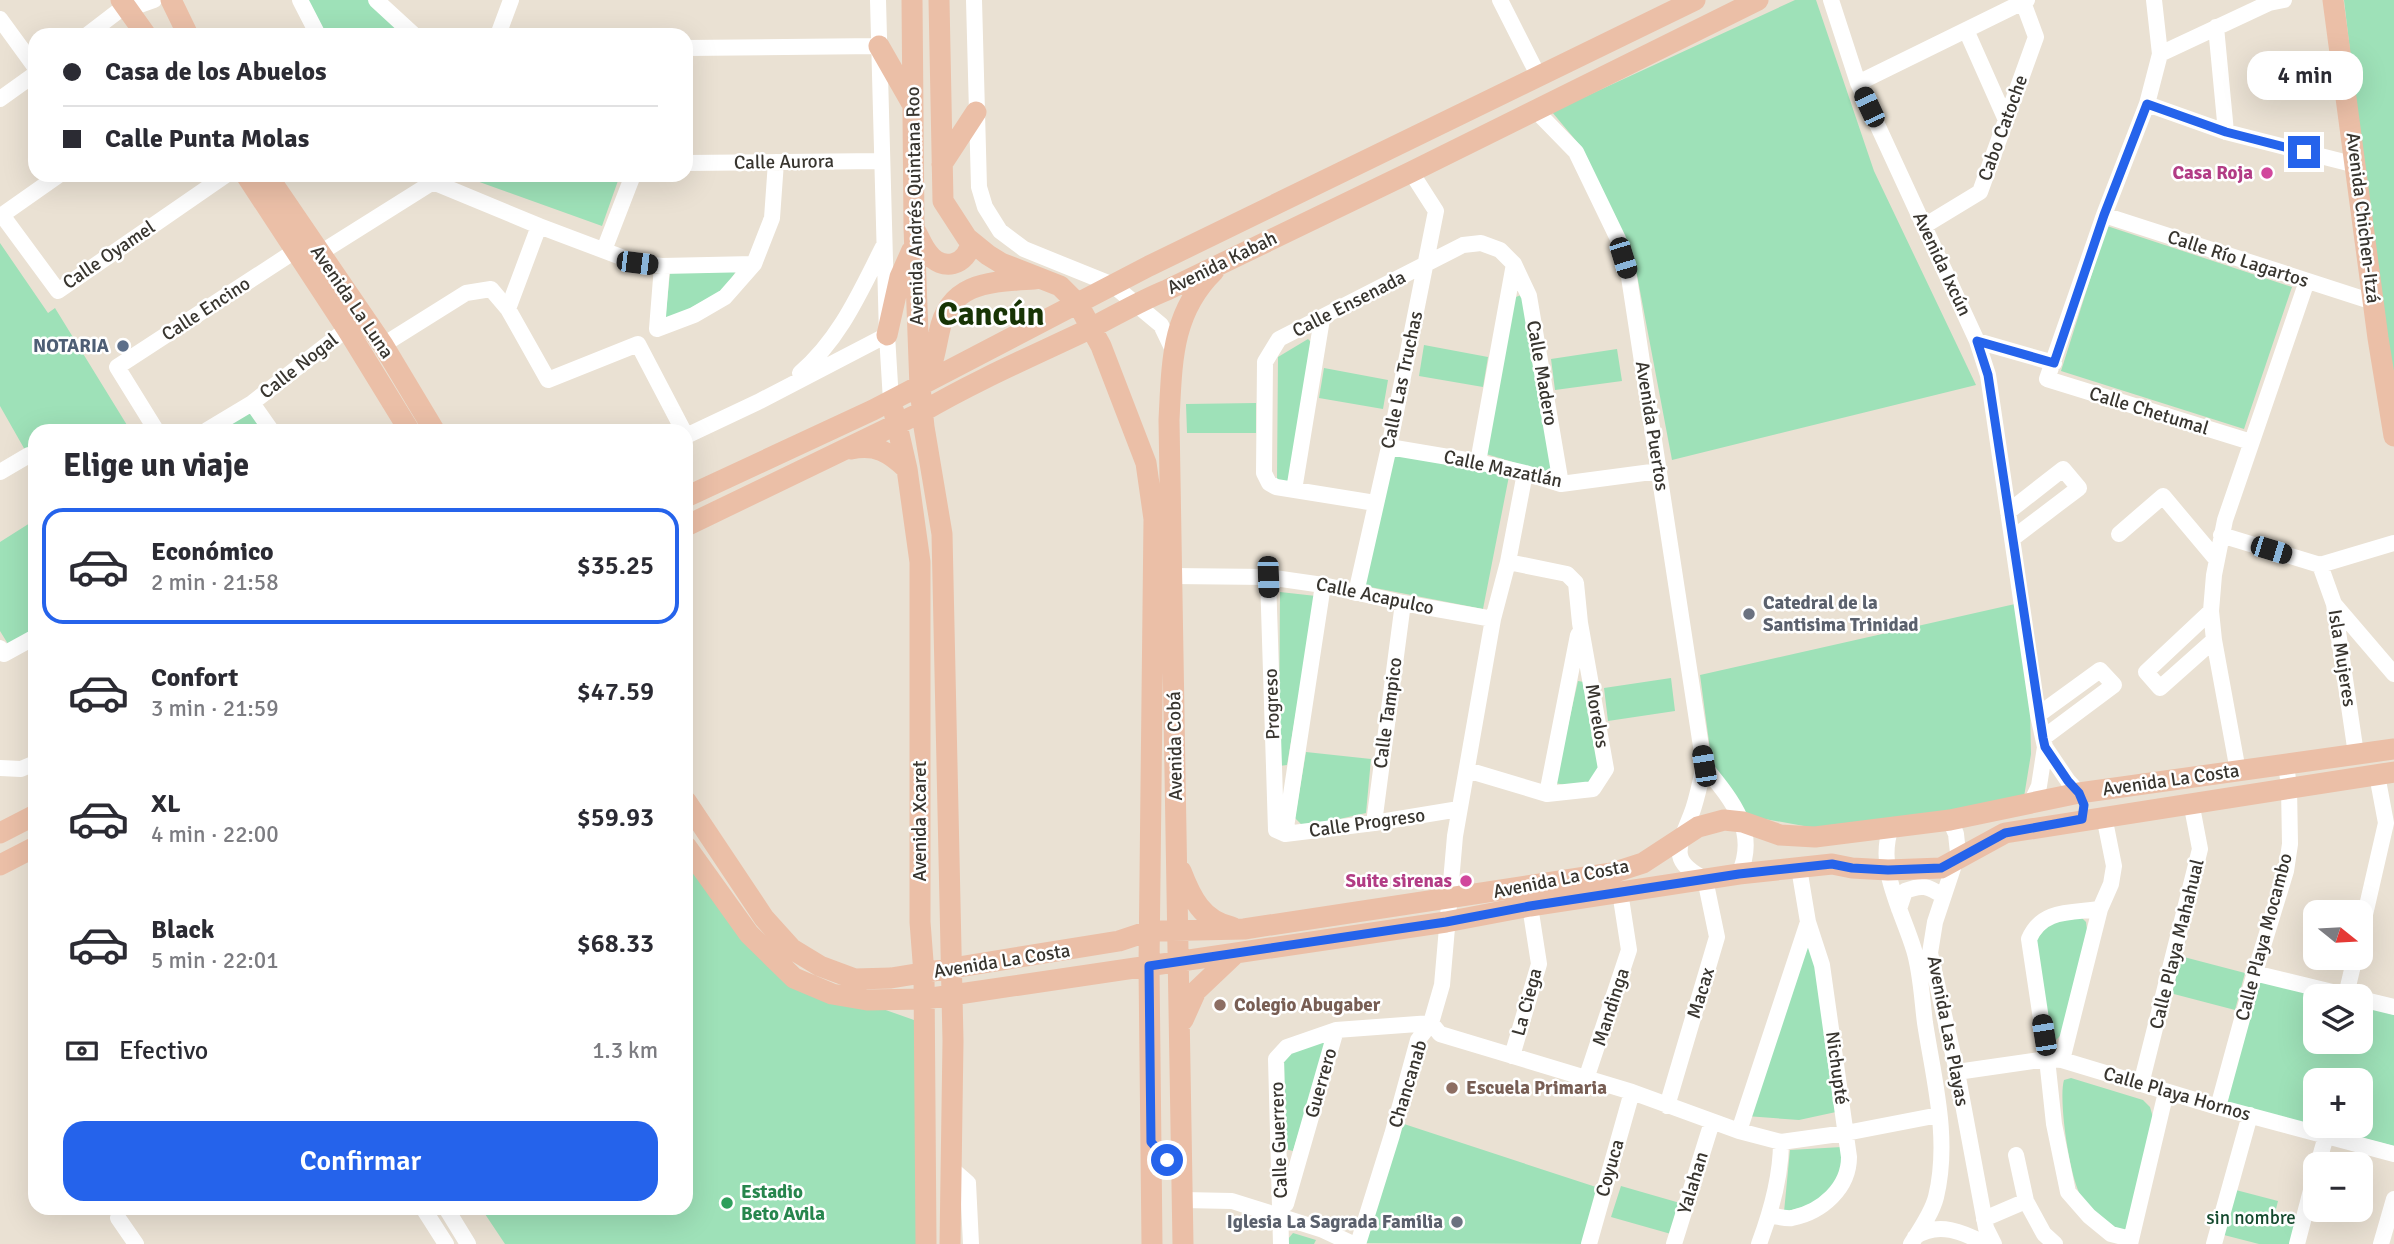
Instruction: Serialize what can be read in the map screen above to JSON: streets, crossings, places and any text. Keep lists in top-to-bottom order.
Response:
{
  "streets": {
    "main road": [
      "Avenida Andrés Quintana Roo",
      "Avenida Chichen-Itzá",
      "Avenida Kabah",
      "Avenida La Luna",
      "Avenida Cobá",
      "Avenida La Costa",
      "Avenida Xcaret"
    ],
    "street": [
      "Cabo Catoche",
      "Calle Aurora",
      "Calle Oyamel",
      "Calle Río Lagartos",
      "Avenida Ixcún",
      "Calle Ensenada",
      "Calle Encino",
      "Calle Nogal",
      "Calle Madero",
      "Calle Las Truchas",
      "Calle Chetumal",
      "Avenida Puertos",
      "Calle Mazatlán",
      "Calle Acapulco",
      "Isla Mujeres",
      "Progreso",
      "Calle Tampico",
      "Morelos",
      "Calle Progreso",
      "Calle Playa Mocambo",
      "Calle Playa Mahahual",
      "Macax",
      "La Ciega",
      "Mandinga",
      "Avenida Las Playas",
      "Nichupté",
      "Guerrero",
      "Chancanab",
      "Calle Playa Hornos",
      "Calle Guerrero",
      "Coyuca",
      "Yalahan"
    ]
  },
  "crossings": [
    ["Cabo Catoche", "Avenida Ixcún"],
    ["Calle Aurora", "Avenida Andrés Quintana Roo"],
    ["Avenida Andrés Quintana Roo", "Avenida Kabah"],
    ["Avenida Andrés Quintana Roo", "Avenida Cobá"],
    ["Avenida Andrés Quintana Roo", "Avenida Xcaret"],
    ["Avenida Chichen-Itzá", "Calle Río Lagartos"],
    ["Avenida Kabah", "Calle Las Truchas"],
    ["Avenida Kabah", "Avenida Puertos"],
    ["Avenida Kabah", "Avenida Cobá"],
    ["Avenida Kabah", "Avenida Xcaret"],
    ["Avenida Ixcún", "Avenida La Costa"],
    ["Avenida La Luna", "Calle Encino"],
    ["Avenida La Luna", "Calle Nogal"],
    ["Calle Ensenada", "Calle Madero"],
    ["Calle Ensenada", "Calle Las Truchas"],
    ["Calle Madero", "Calle Mazatlán"],
    ["Calle Las Truchas", "Calle Mazatlán"],
    ["Calle Las Truchas", "Calle Acapulco"],
    ["Avenida Puertos", "Calle Mazatlán"],
    ["Avenida Puertos", "Avenida La Costa"],
    ["Avenida Puertos", "Macax"],
    ["Calle Acapulco", "Progreso"],
    ["Calle Acapulco", "Calle Tampico"],
    ["Calle Acapulco", "Avenida Cobá"],
    ["Isla Mujeres", "Avenida La Costa"],
    ["Progreso", "Calle Progreso"],
    ["Calle Tampico", "Calle Progreso"],
    ["Avenida Cobá", "Avenida La Costa"],
    ["Avenida La Costa", "Avenida Xcaret"],
    ["Avenida La Costa", "Calle Playa Mocambo"],
    ["Avenida La Costa", "Calle Playa Mahahual"],
    ["Avenida La Costa", "Macax"],
    ["Avenida La Costa", "La Ciega"],
    ["Avenida La Costa", "Mandinga"],
    ["Avenida La Costa", "Avenida Las Playas"],
    ["Avenida La Costa", "Nichupté"],
    ["Avenida La Costa", "Chancanab"],
    ["Calle Playa Mocambo", "Calle Playa Hornos"],
    ["Calle Playa Mahahual", "Calle Playa Hornos"],
    ["Avenida Las Playas", "Calle Playa Hornos"],
    ["Guerrero", "Calle Guerrero"],
    ["Chancanab", "Calle Guerrero"]
  ],
  "districts": ["Cancún"],
  "parks": ["sin nombre"],
  "places": [
    "Casa Roja",
    "NOTARIA",
    "Catedral de la Santisima Trinidad",
    "Suite sirenas",
    "Colegio Abugaber",
    "Escuela Primaria",
    "Estadio Beto Avila",
    "Iglesia La Sagrada Familia"
  ],
  "north": "right",
  "page": {
    "banner": ["Casa de los Abuelos", "Calle Punta Molas"],
    "bubble": "4 min",
    "heading": "Elige un viaje",
    "list": [
      {
        "name": "Económico",
        "note": "2 min · 21:58",
        "value": "$35.25"
      },
      {
        "name": "Confort",
        "note": "3 min · 21:59",
        "value": "$47.59"
      },
      {
        "name": "XL",
        "note": "4 min · 22:00",
        "value": "$59.93"
      },
      {
        "name": "Black",
        "note": "5 min · 22:01",
        "value": "$68.33"
      }
    ],
    "map_buttons": ["+", "−"],
    "pay": ["Efectivo", "1.3 km"],
    "buttons": "Confirmar"
  }
}
